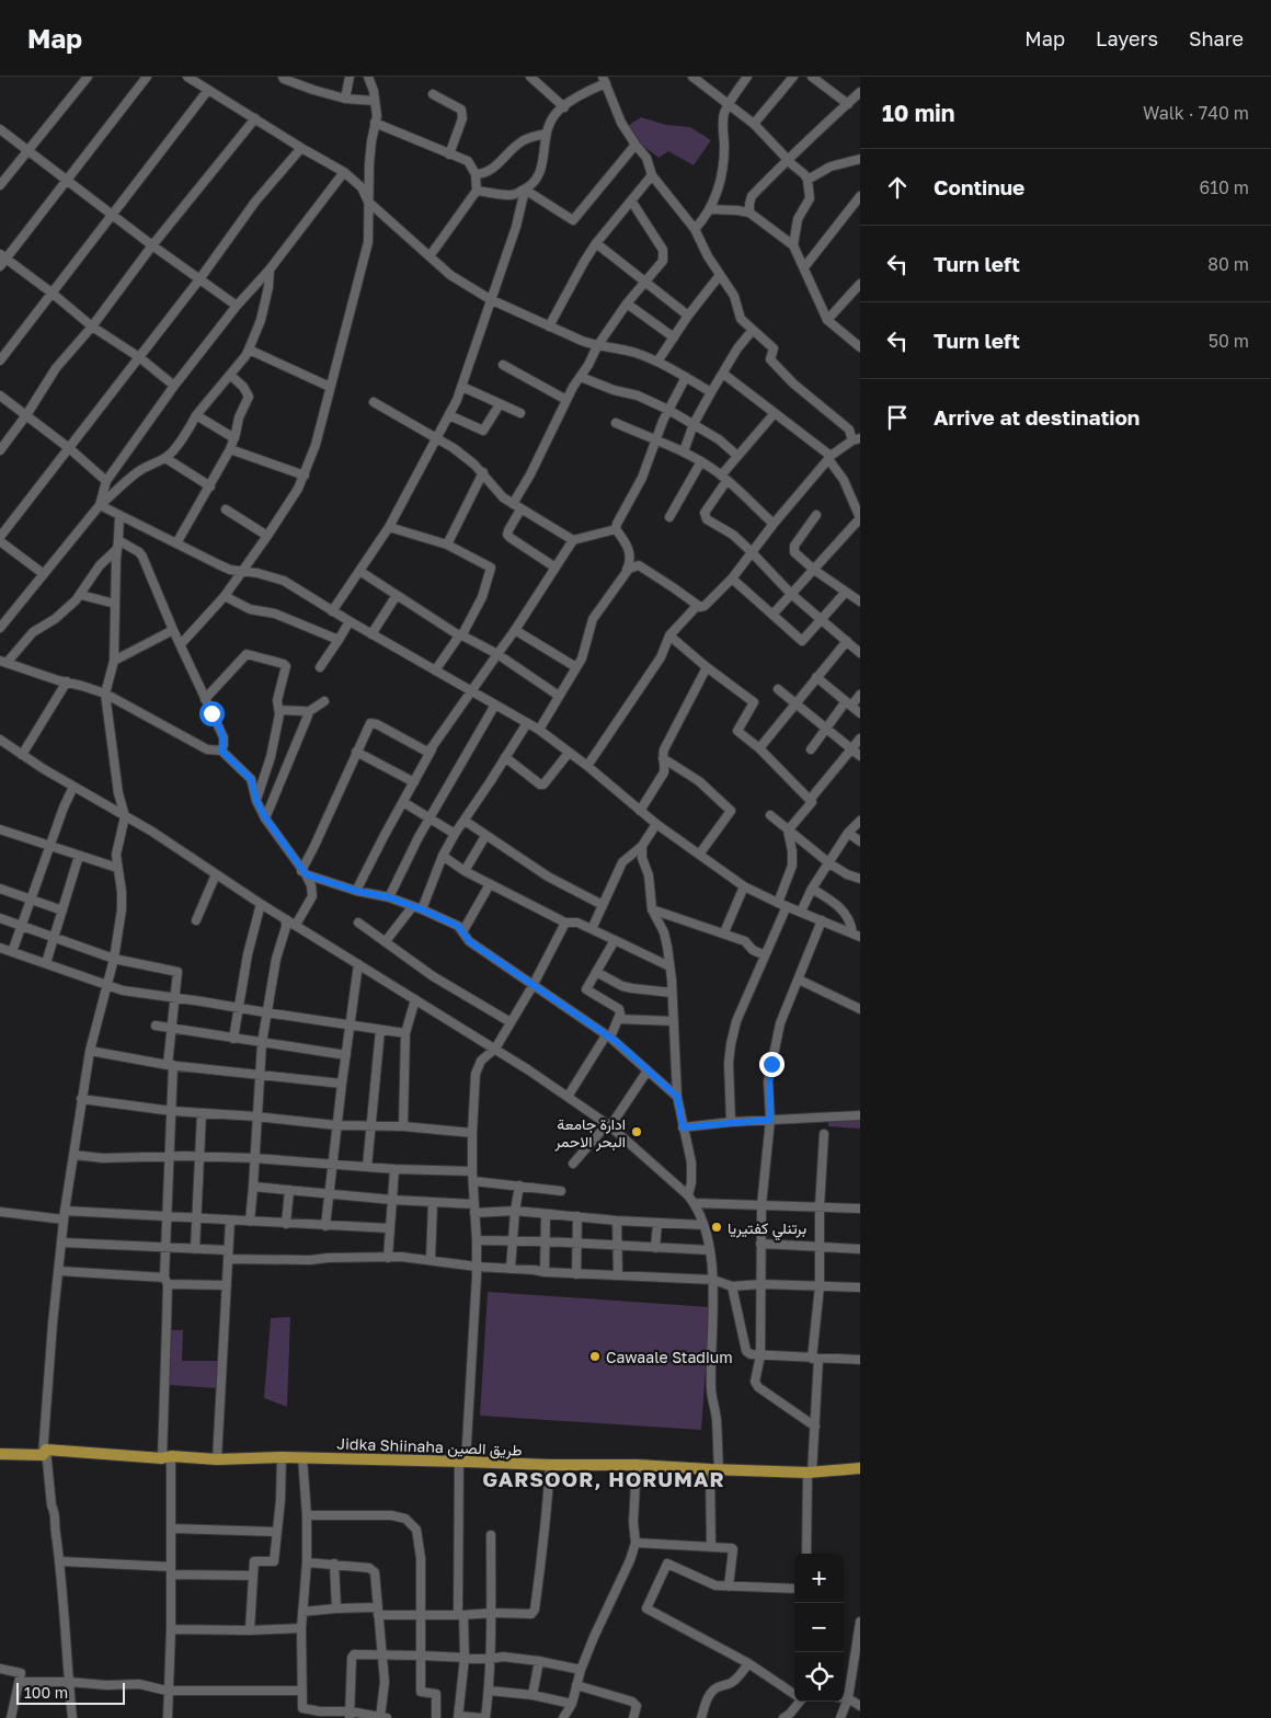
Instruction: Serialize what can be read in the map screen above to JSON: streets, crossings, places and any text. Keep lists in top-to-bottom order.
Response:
{
  "streets": {
    "main road": ["Jidka Shiinaha طريق الصين"]
  },
  "districts": ["GARSOOR, HORUMAR"],
  "places": ["ادارة جامعة البحر الاحمر", "برتنلي كفتيريا", "Cawaale Stadium"],
  "scale_bar": "100 m",
  "page": {
    "header": "Map",
    "nav": ["Map", "Layers", "Share"],
    "heading": ["10 min", "Walk · 740 m"],
    "list": [
      ["Continue", "610 m"],
      ["Turn left", "80 m"],
      ["Turn left", "50 m"],
      "Arrive at destination"
    ],
    "map_buttons": ["+", "−"],
    "scale": "100 m"
  }
}
